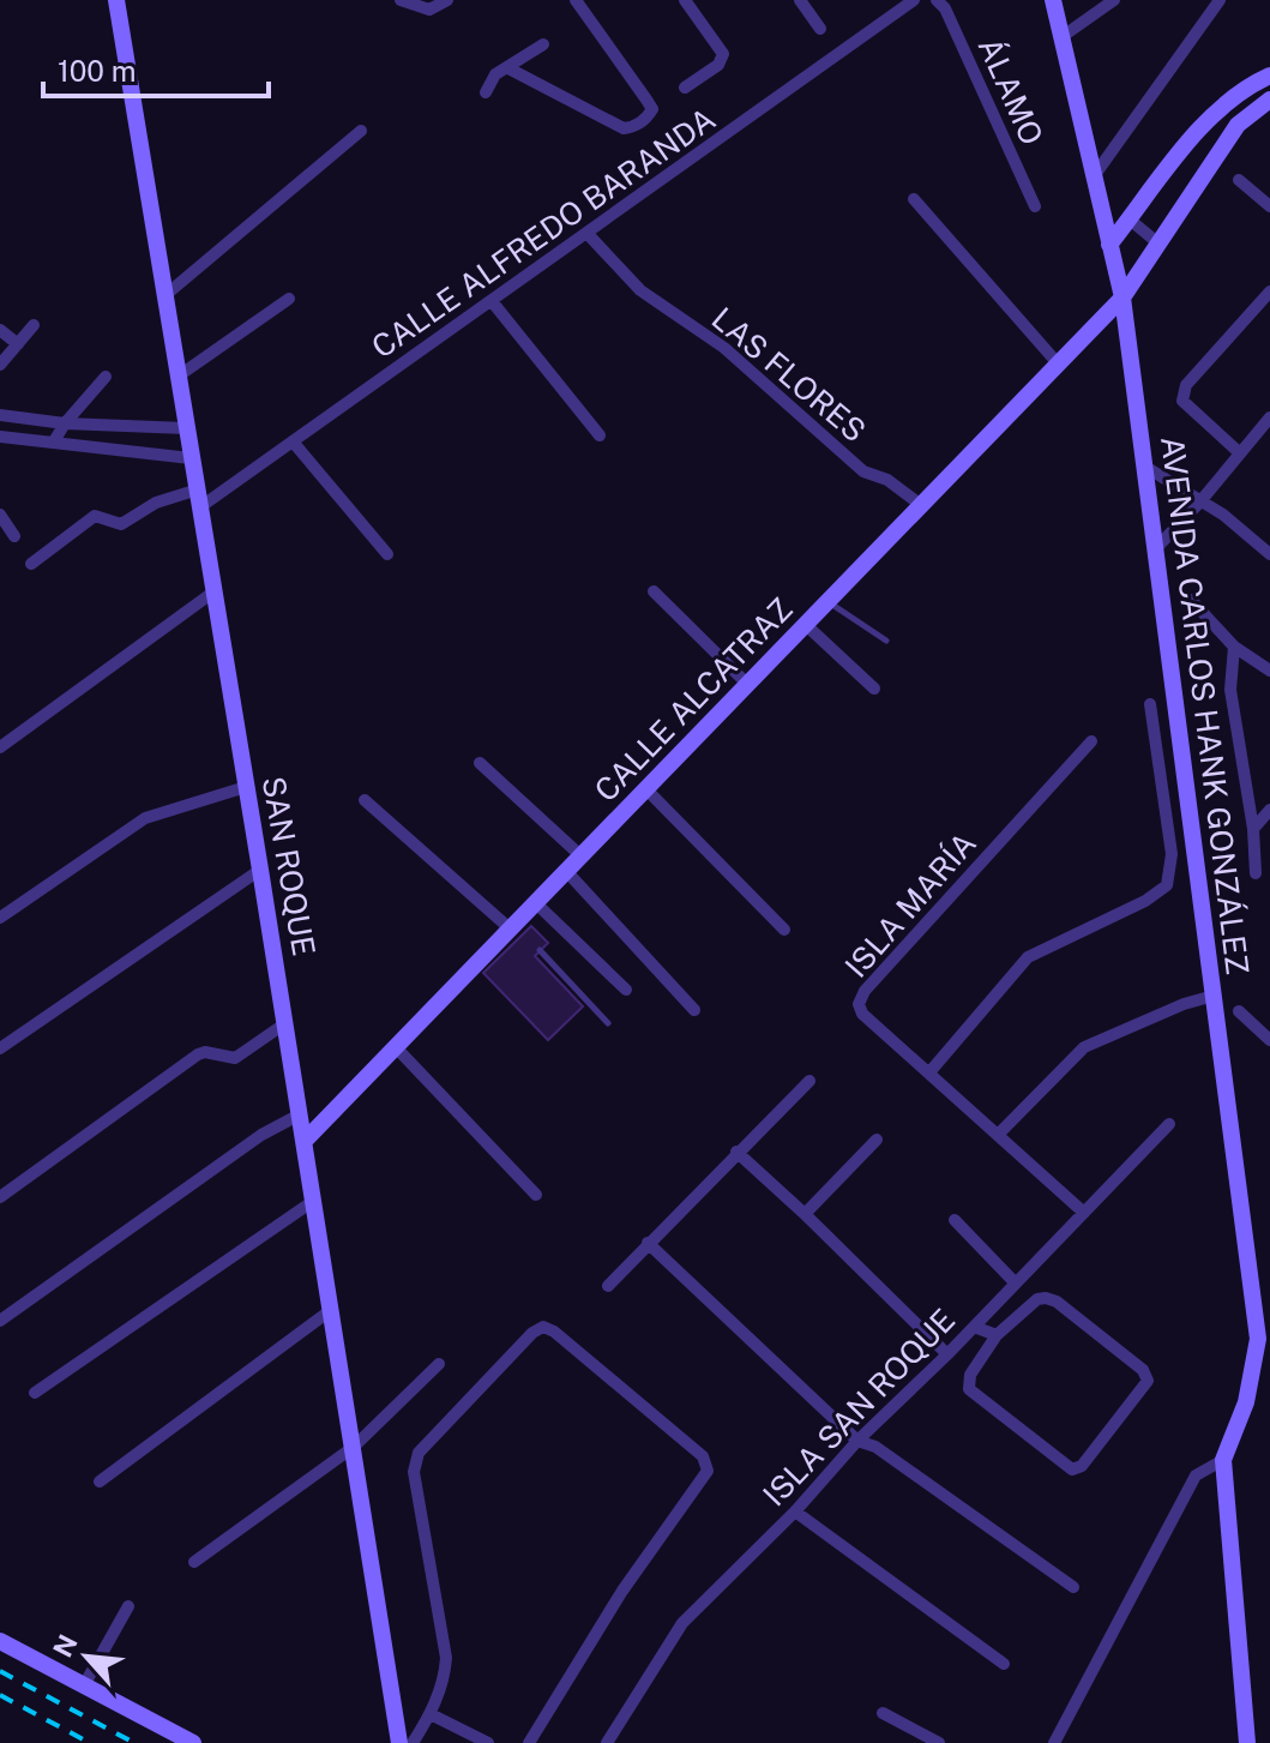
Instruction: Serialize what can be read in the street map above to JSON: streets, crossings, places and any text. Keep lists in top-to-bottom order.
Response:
{
  "streets": {
    "main road": ["CALLE ALCATRAZ", "AVENIDA CARLOS HANK GONZÁLEZ", "SAN ROQUE"],
    "street": [
      "ÁLAMO",
      "CALLE ALFREDO BARANDA",
      "LAS FLORES",
      "ISLA MARÍA",
      "ISLA SAN ROQUE"
    ]
  },
  "crossings": [
    ["CALLE ALFREDO BARANDA", "LAS FLORES"],
    ["CALLE ALFREDO BARANDA", "SAN ROQUE"],
    ["LAS FLORES", "CALLE ALCATRAZ"],
    ["CALLE ALCATRAZ", "AVENIDA CARLOS HANK GONZÁLEZ"],
    ["CALLE ALCATRAZ", "SAN ROQUE"],
    ["ISLA MARÍA", "ISLA SAN ROQUE"]
  ],
  "scale_bar": "100 m",
  "north": "top left"
}
